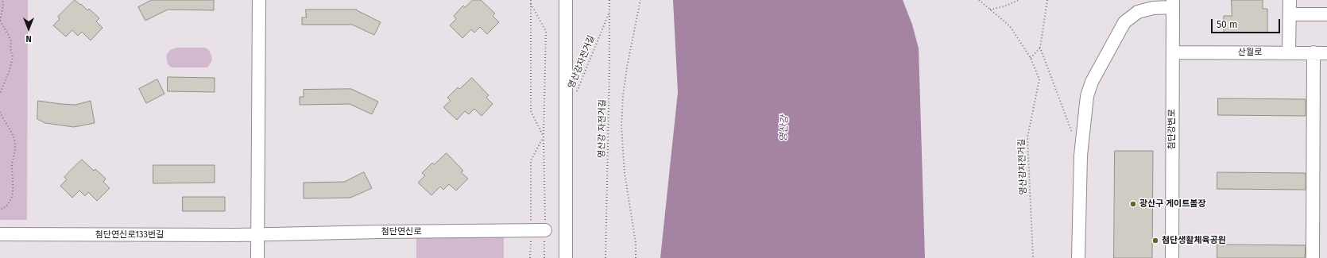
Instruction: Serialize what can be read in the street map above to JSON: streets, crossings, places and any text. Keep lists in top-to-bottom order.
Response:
{
  "streets": {
    "street": [
      "산월로",
      "첨단강변로",
      "첨단연신로",
      "첨단연신로133번길"
    ],
    "path": ["영산강자전거길", "영산강 자전거길"]
  },
  "crossings": [
    ["산월로", "첨단강변로"],
    ["영산강자전거길", "영산강 자전거길"],
    ["첨단연신로", "첨단연신로133번길"]
  ],
  "water": ["영산강"],
  "places": ["광산구 게이트볼장", "첨단생활체육공원"],
  "scale_bar": "50 m",
  "north": "bottom"
}
